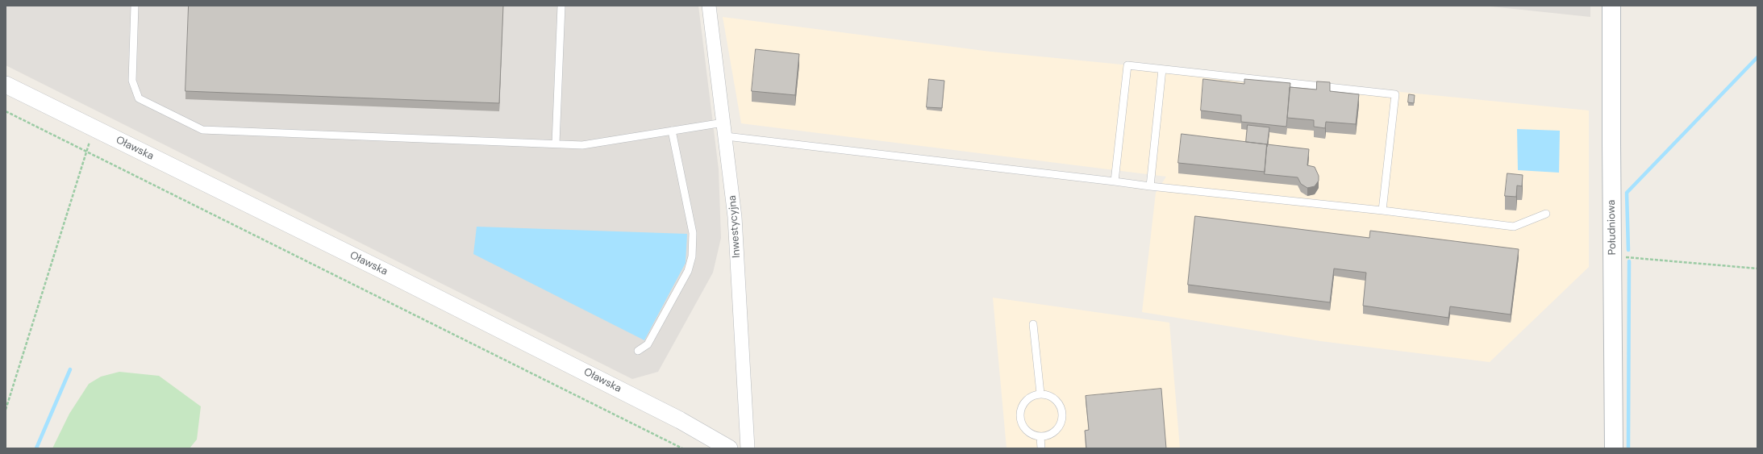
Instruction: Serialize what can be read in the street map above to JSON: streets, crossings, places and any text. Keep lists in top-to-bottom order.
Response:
{
  "streets": {
    "main road": ["Południowa"],
    "street": ["Oławska", "Inwestycyjna"]
  }
}
